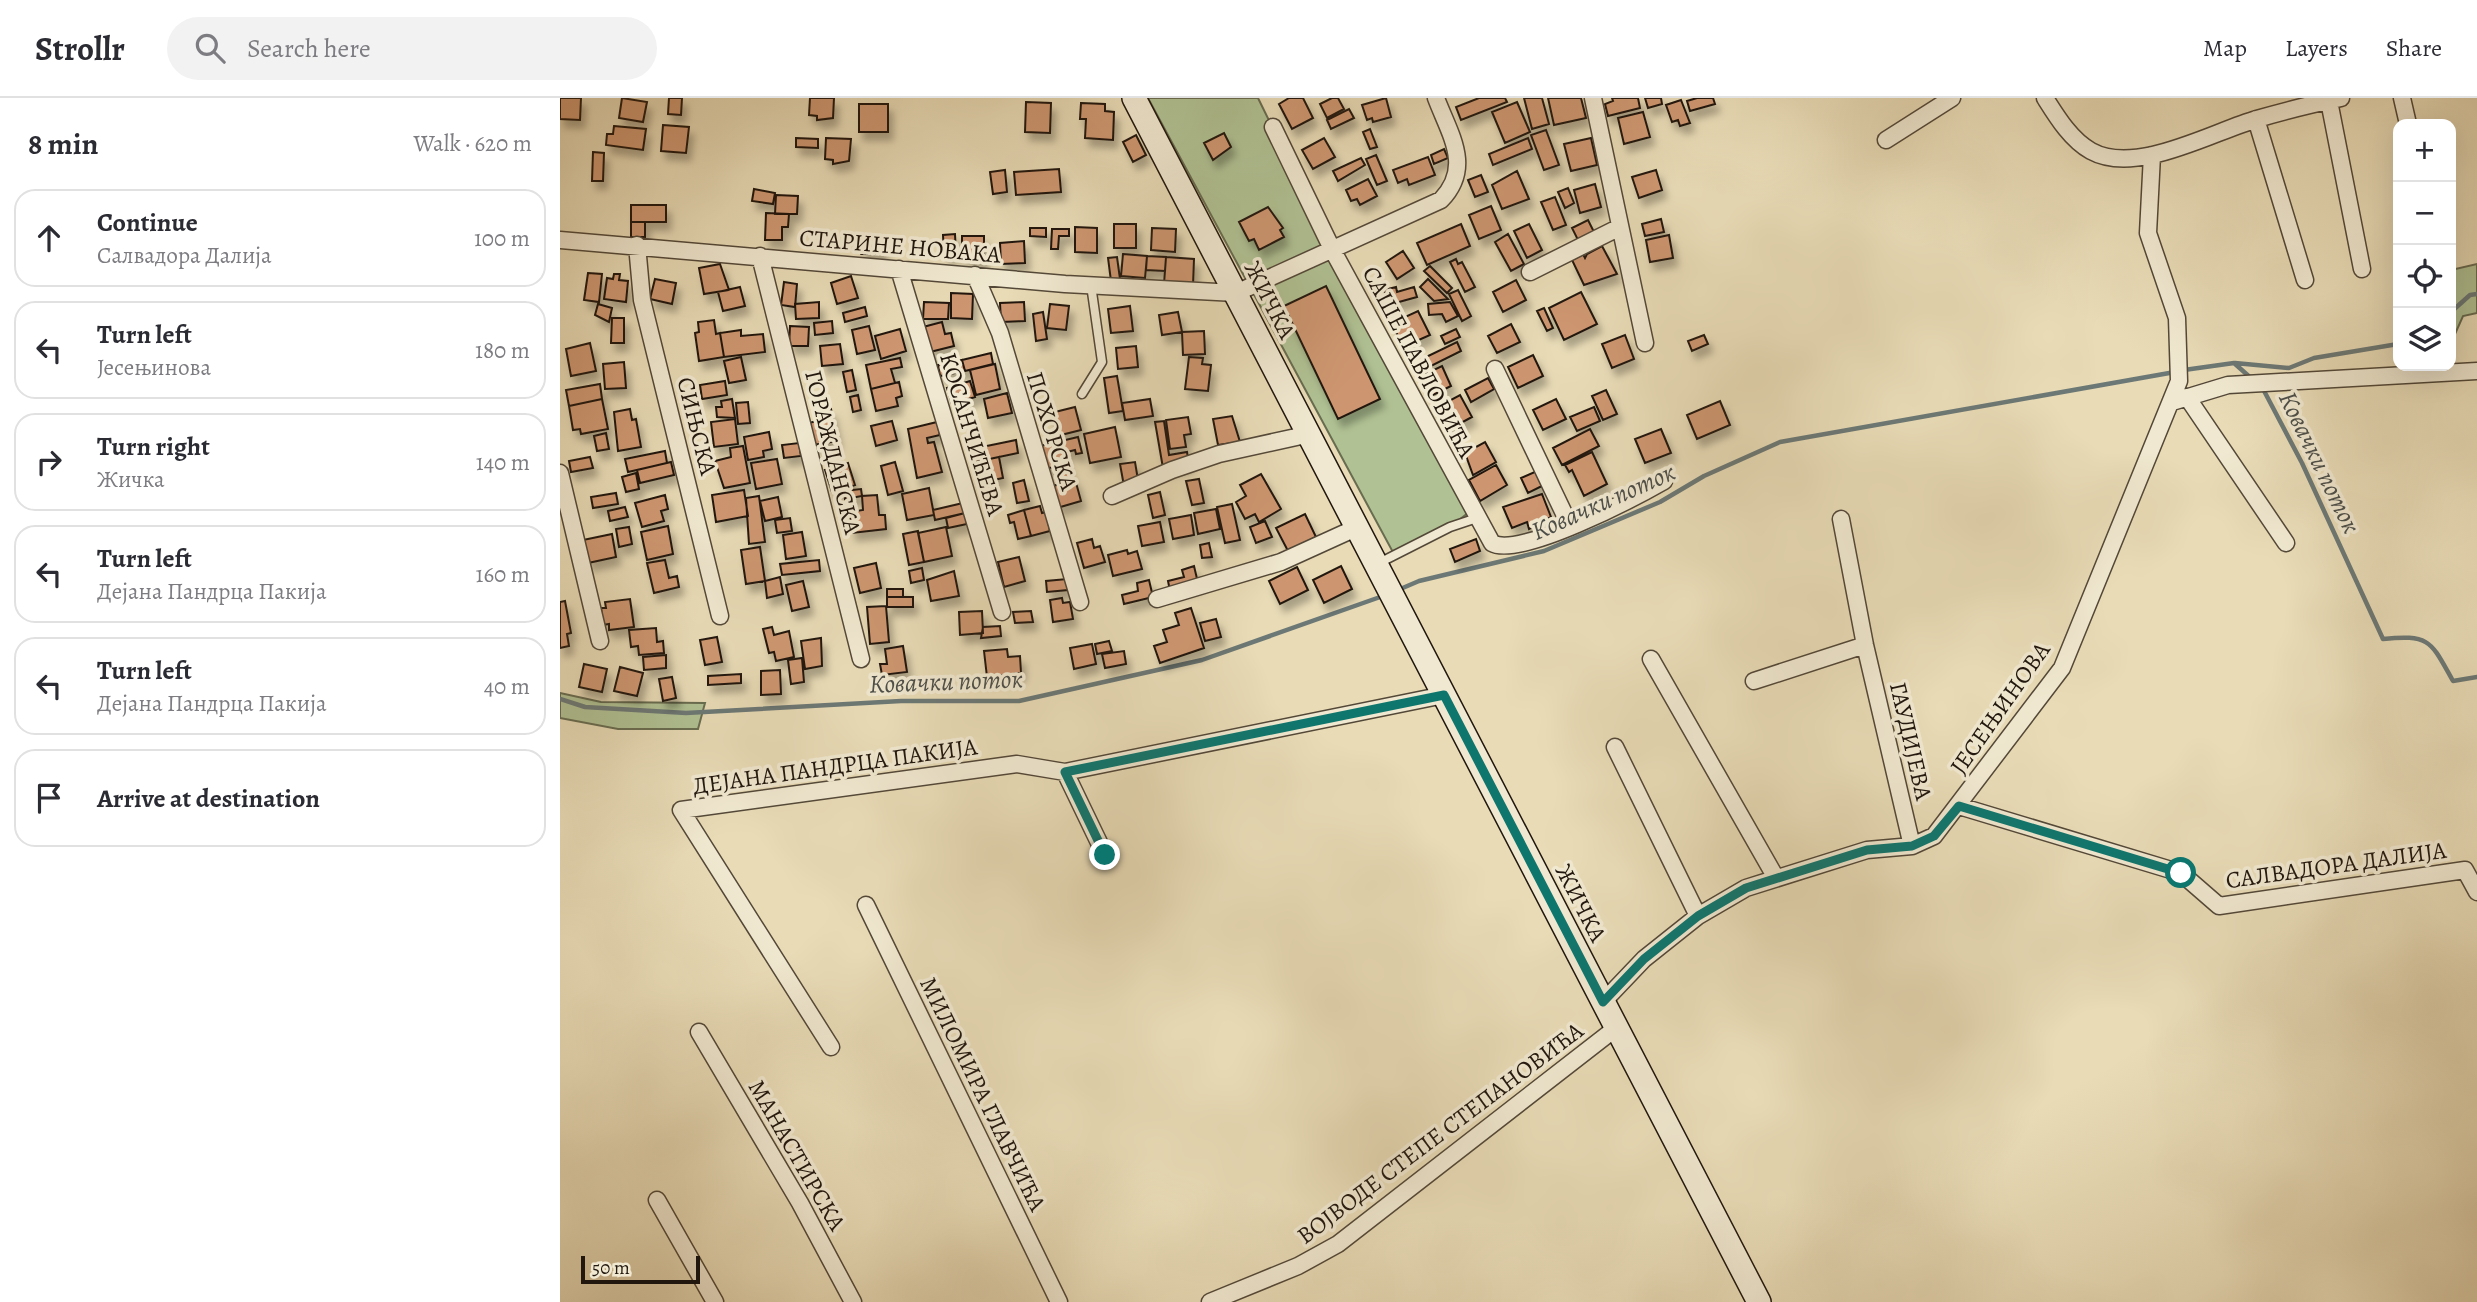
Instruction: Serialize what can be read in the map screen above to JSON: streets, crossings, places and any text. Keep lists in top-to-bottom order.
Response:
{
  "streets": {
    "main road": ["ЖИЧКА"],
    "street": [
      "СТАРИНЕ НОВАКА",
      "САШЕ ПАВЛОВИЋА",
      "СИЊСКА",
      "ПОХОРСКА",
      "КОСАНЧИЋЕВА",
      "ГОРАЖДАНСКА",
      "ЈЕСЕЊИНОВА",
      "ГАУДИЈЕВА",
      "ДЕЈАНА ПАНДРЦА ПАКИЈА",
      "САЛВАДОРА ДАЛИЈА",
      "МИЛОМИРА ГЛАВЧИЋА",
      "ВОЈВОДЕ СТЕПЕ СТЕПАНОВИЋА",
      "МАНАСТИРСКА"
    ]
  },
  "crossings": [
    ["СТАРИНЕ НОВАКА", "ЖИЧКА"],
    ["СТАРИНЕ НОВАКА", "СИЊСКА"],
    ["СТАРИНЕ НОВАКА", "ПОХОРСКА"],
    ["СТАРИНЕ НОВАКА", "КОСАНЧИЋЕВА"],
    ["СТАРИНЕ НОВАКА", "ГОРАЖДАНСКА"],
    ["ЖИЧКА", "ЈЕСЕЊИНОВА"],
    ["ЖИЧКА", "ДЕЈАНА ПАНДРЦА ПАКИЈА"],
    ["ЖИЧКА", "ВОЈВОДЕ СТЕПЕ СТЕПАНОВИЋА"],
    ["ЈЕСЕЊИНОВА", "ГАУДИЈЕВА"],
    ["ЈЕСЕЊИНОВА", "САЛВАДОРА ДАЛИЈА"]
  ],
  "water": ["Ковачки поток"],
  "scale_bar": "50 m",
  "page": {
    "header": "Strollr",
    "search": "Search here",
    "nav": ["Map", "Layers", "Share"],
    "heading": ["8 min", "Walk · 620 m"],
    "map_buttons": ["+", "−"],
    "list": [
      ["Continue", "Салвадора Далија", "100 m"],
      ["Turn left", "Јесењинова", "180 m"],
      ["Turn right", "Жичка", "140 m"],
      ["Turn left", "Дејана Пандрца Пакија", "160 m"],
      ["Turn left", "Дејана Пандрца Пакија", "40 m"],
      "Arrive at destination"
    ],
    "scale": "50 m"
  }
}
